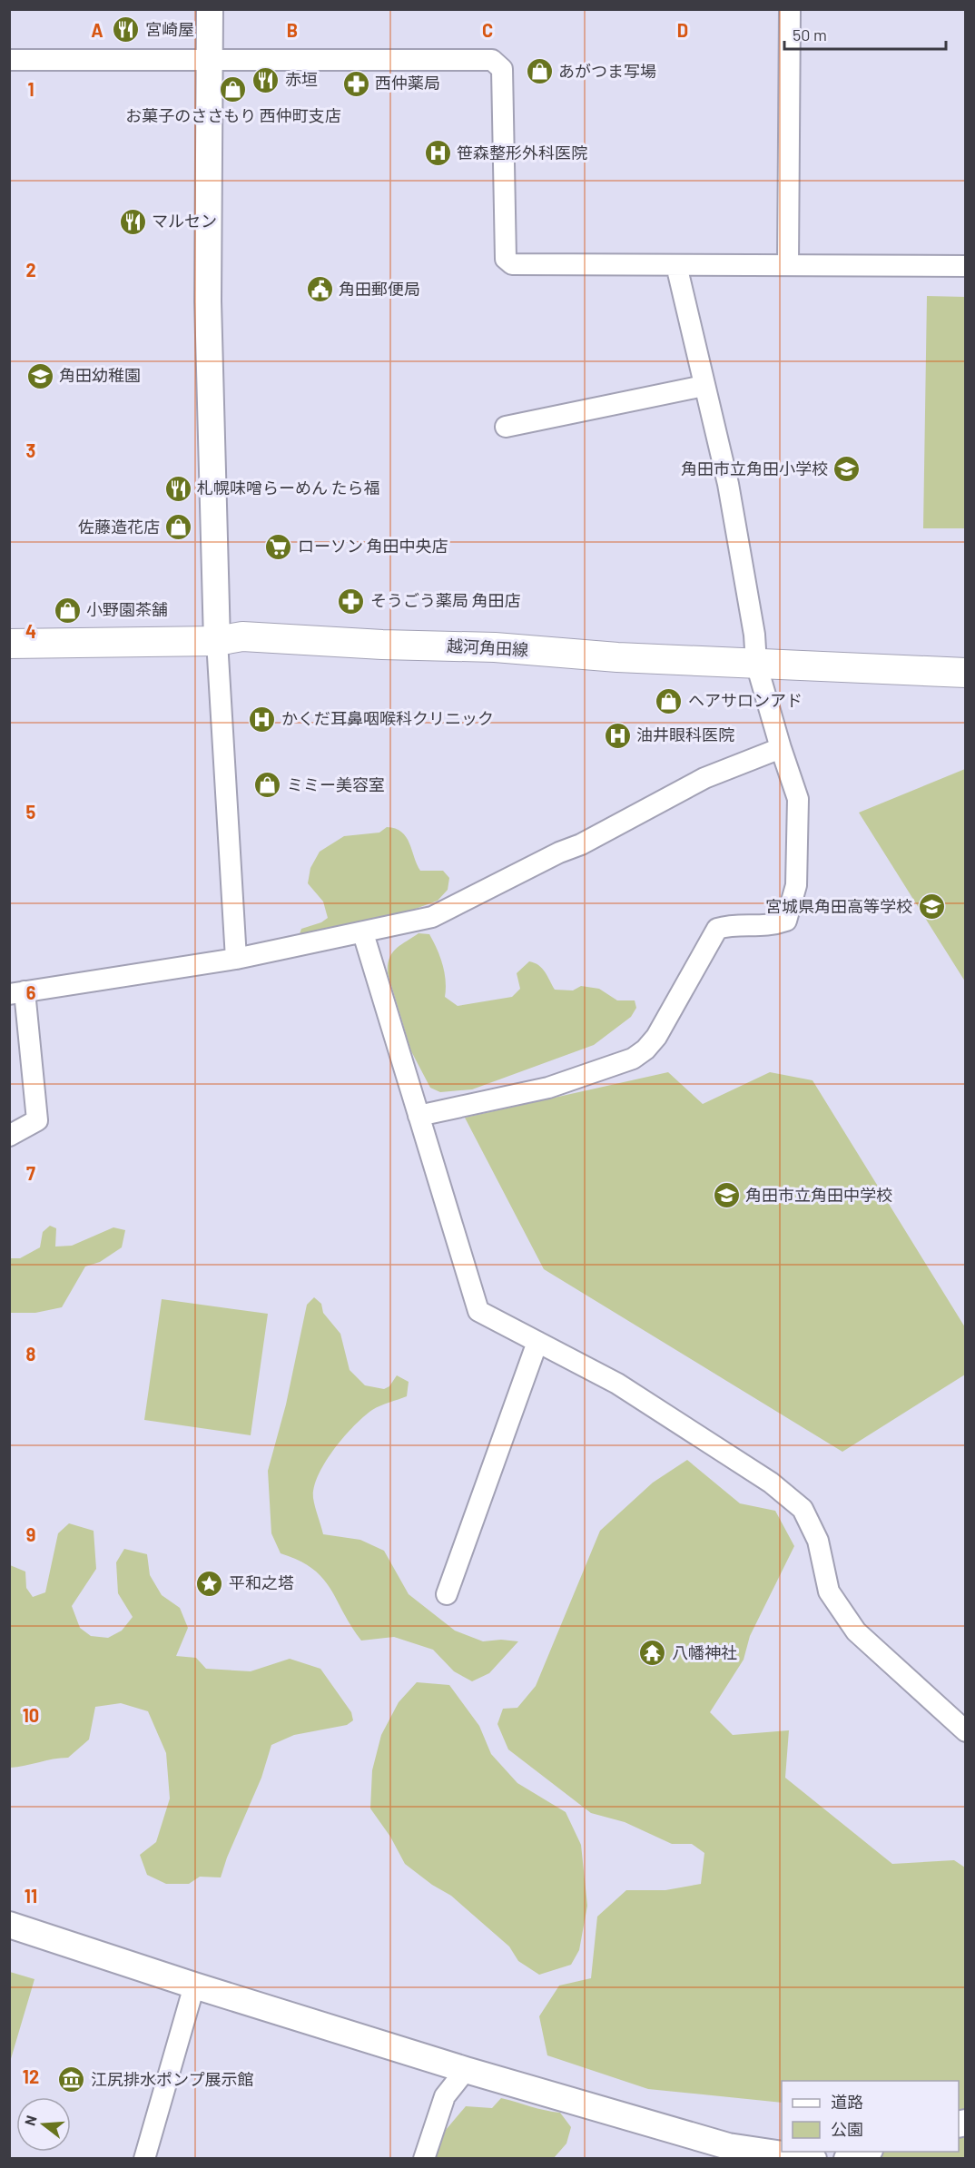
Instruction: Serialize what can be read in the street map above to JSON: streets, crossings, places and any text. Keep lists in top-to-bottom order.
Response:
{
  "streets": {
    "main road": ["越河角田線"]
  },
  "places": {
    "restaurant": [
      "宮崎屋",
      "赤垣",
      "マルセン",
      "札幌味噌らーめん たら福"
    ],
    "shop": [
      "あがつま写場",
      "お菓子のささもり 西仲町支店",
      "佐藤造花店",
      "小野園茶舗",
      "ヘアサロンアド",
      "ミミー美容室"
    ],
    "pharmacy": ["西仲薬局", "そうごう薬局 角田店"],
    "hospital": ["笹森整形外科医院", "かくだ耳鼻咽喉科クリニック", "油井眼科医院"],
    "public building": ["角田郵便局"],
    "school or university": [
      "角田幼稚園",
      "角田市立角田小学校",
      "宮城県角田高等学校",
      "角田市立角田中学校"
    ],
    "supermarket": ["ローソン 角田中央店"],
    "place": ["平和之塔"],
    "temple": ["八幡神社"],
    "museum": ["江尻排水ポンプ展示館"]
  },
  "legend": ["道路", "公園"],
  "scale_bar": "50 m",
  "north": "left",
  "grid": {
    "columns": [
      "A",
      "B",
      "C",
      "D"
    ],
    "rows": [
      "1",
      "2",
      "3",
      "4",
      "5",
      "6",
      "7",
      "8",
      "9",
      "10",
      "11",
      "12"
    ]
  }
}
